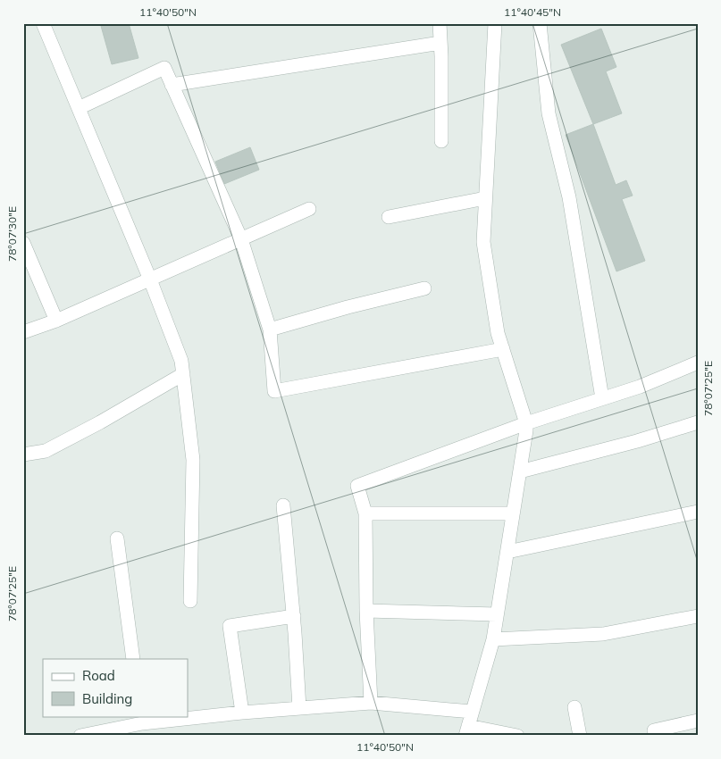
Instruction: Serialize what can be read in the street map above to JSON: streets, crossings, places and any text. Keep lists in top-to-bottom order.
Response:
{
  "legend": ["Road", "Building"],
  "coordinates": [
    "11°40'50\"N",
    "11°40'45\"N",
    "78°07'30\"E",
    "78°07'25\"E"
  ]
}
